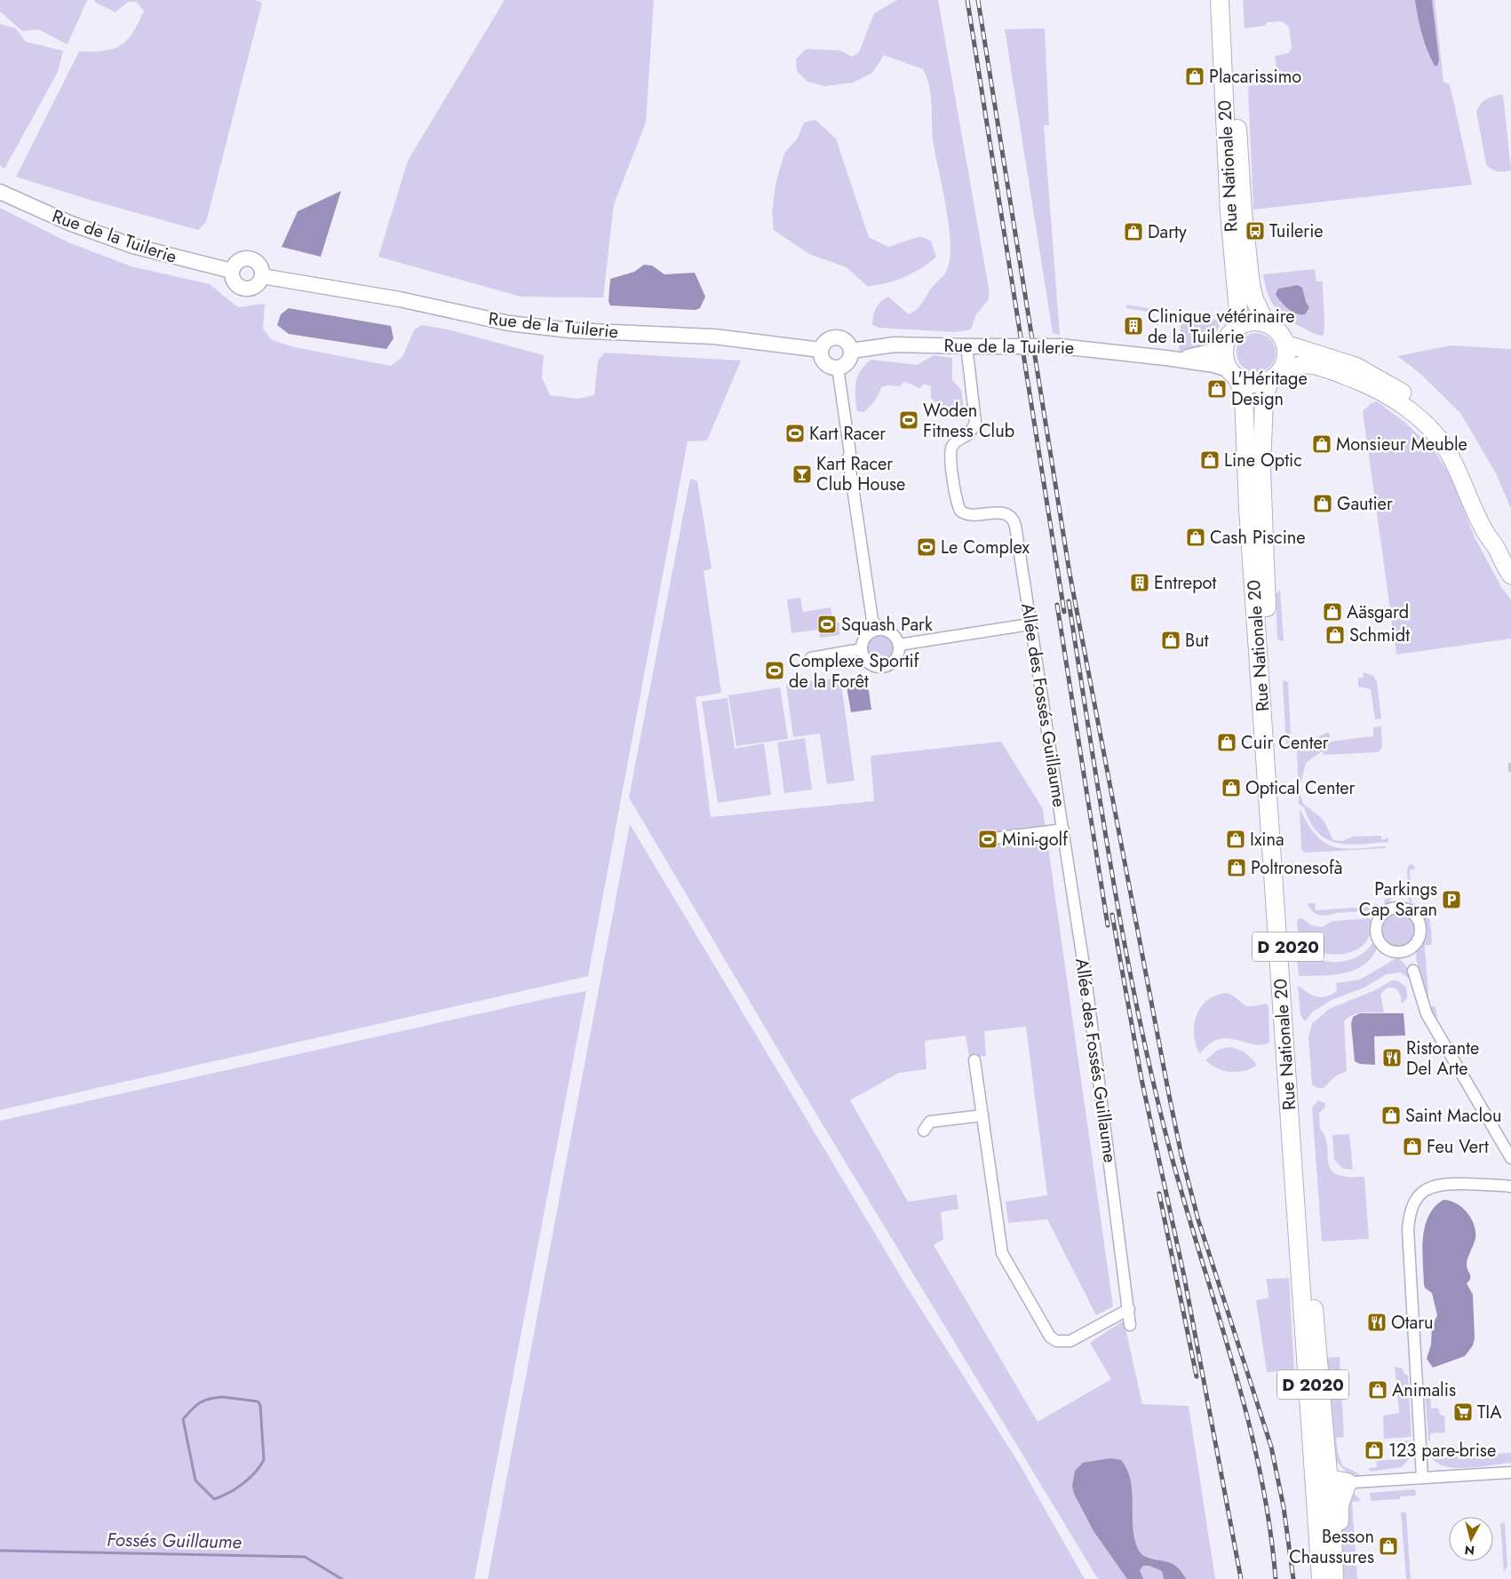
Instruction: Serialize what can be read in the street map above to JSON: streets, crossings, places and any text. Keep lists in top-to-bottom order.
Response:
{
  "streets": {
    "main road": ["Rue Nationale 20", "D 2020"],
    "street": ["Rue de la Tuilerie", "Allée des Fossés Guillaume"]
  },
  "crossings": [
    ["Rue Nationale 20", "Rue de la Tuilerie"],
    ["Rue de la Tuilerie", "Allée des Fossés Guillaume"]
  ],
  "water": ["Fossés Guillaume"],
  "places": {
    "shop": [
      "Placarissimo",
      "Darty",
      "L'Héritage Design",
      "Monsieur Meuble",
      "Line Optic",
      "Gautier",
      "Cash Piscine",
      "Aäsgard",
      "Schmidt",
      "But",
      "Cuir Center",
      "Optical Center",
      "Ixina",
      "Poltronesofà",
      "Saint Maclou",
      "Feu Vert",
      "Animalis",
      "123 pare-brise",
      "Besson Chaussures"
    ],
    "bus stop": ["Tuilerie"],
    "building": ["Clinique vétérinaire de la Tuilerie", "Entrepot"],
    "sports": [
      "Woden Fitness Club",
      "Kart Racer",
      "Le Complex",
      "Squash Park",
      "Complexe Sportif de la Forêt",
      "Mini-golf"
    ],
    "bar": ["Kart Racer Club House"],
    "parking": ["Parkings Cap Saran"],
    "restaurant": ["Ristorante Del Arte", "Otaru"],
    "supermarket": ["TIA"]
  },
  "north": "bottom"
}
